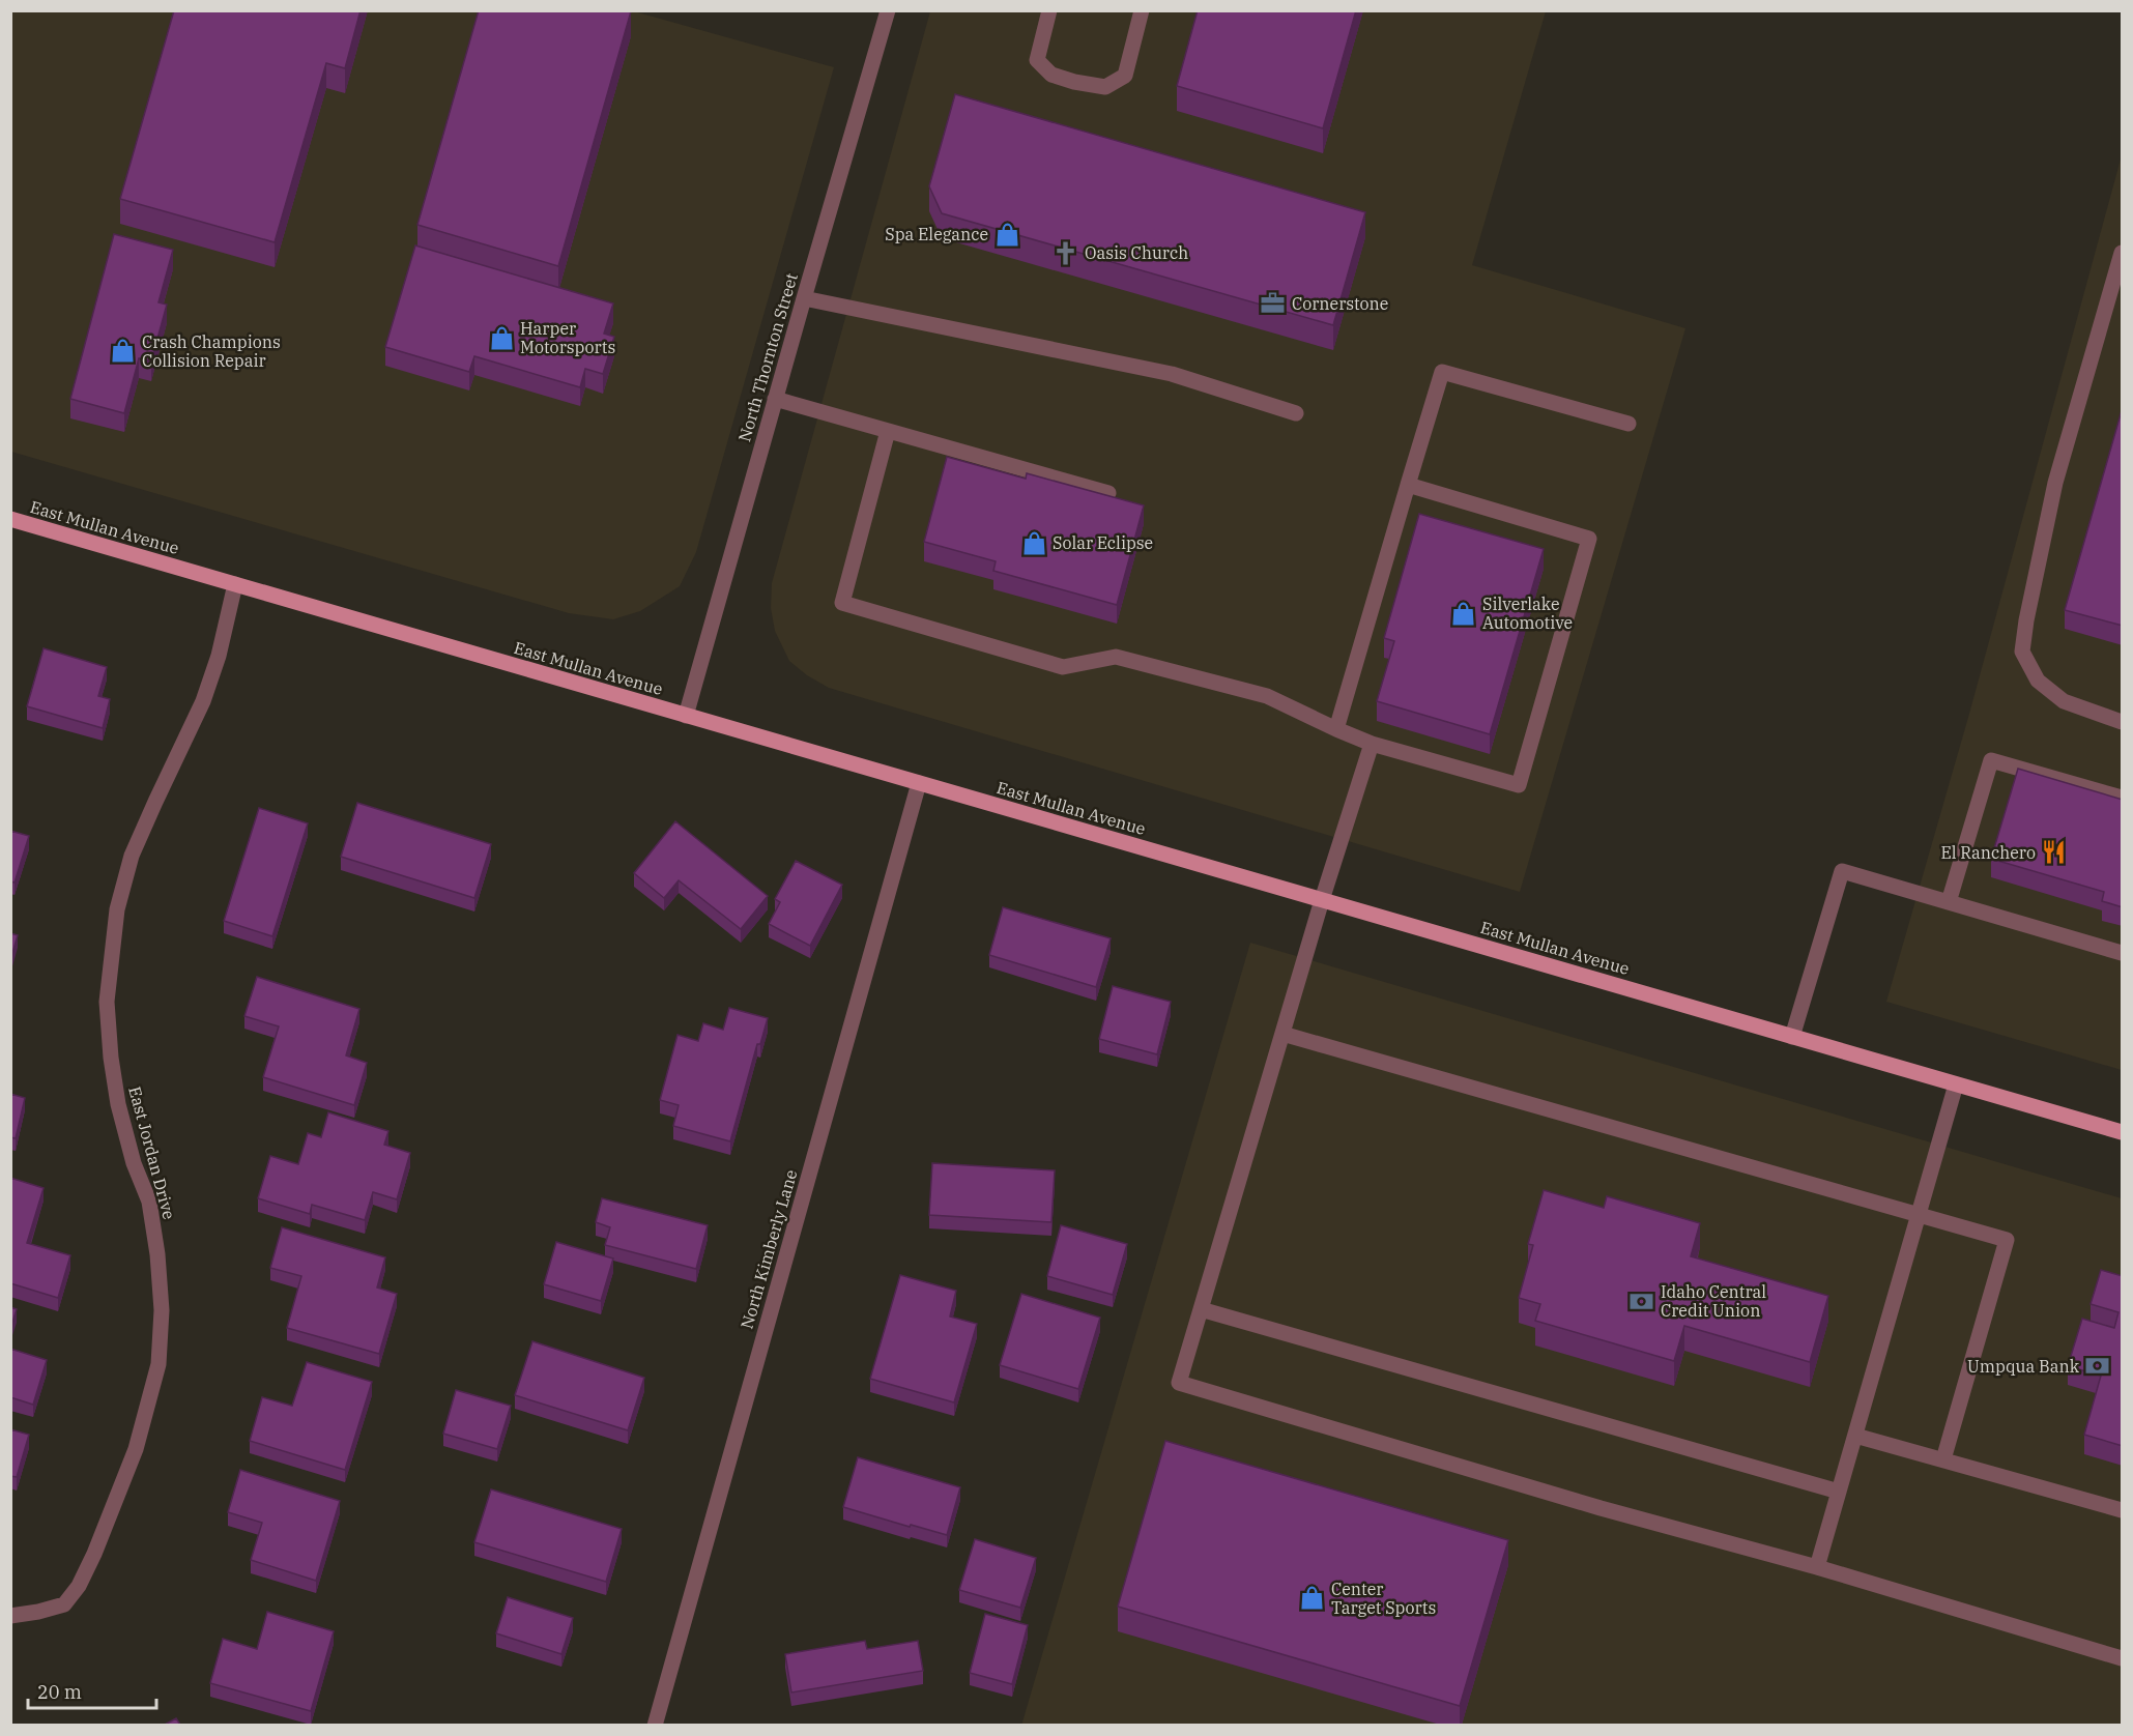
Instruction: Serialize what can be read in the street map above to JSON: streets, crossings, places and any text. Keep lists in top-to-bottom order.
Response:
{
  "streets": {
    "main road": ["East Mullan Avenue"],
    "street": ["North Thornton Street", "East Jordan Drive", "North Kimberly Lane"]
  },
  "crossings": [
    ["North Thornton Street", "East Mullan Avenue"],
    ["East Mullan Avenue", "East Jordan Drive"],
    ["East Mullan Avenue", "North Kimberly Lane"]
  ],
  "places": {
    "shop": [
      "Spa Elegance",
      "Harper Motorsports",
      "Crash Champions Collision Repair",
      "Solar Eclipse",
      "Silverlake Automotive",
      "Center Target Sports"
    ],
    "church": ["Oasis Church"],
    "office": ["Cornerstone"],
    "restaurant": ["El Ranchero"],
    "bank": ["Idaho Central Credit Union", "Umpqua Bank"]
  },
  "scale_bar": "20 m"
}
